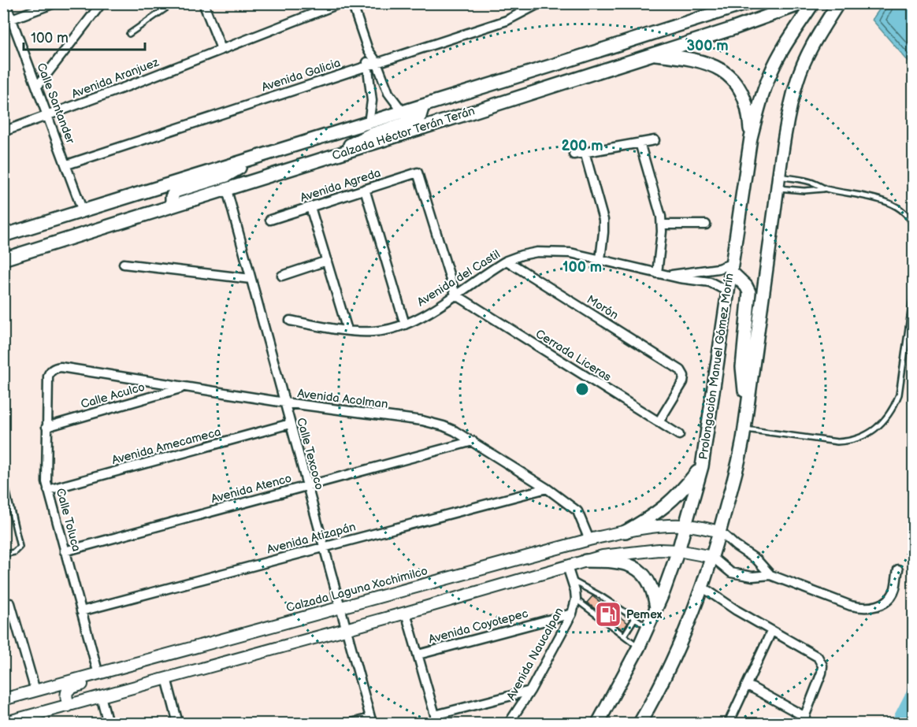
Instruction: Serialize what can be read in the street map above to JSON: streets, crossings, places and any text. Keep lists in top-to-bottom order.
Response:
{
  "streets": {
    "main road": ["Calzada Héctor Terán Terán", "Prolongación Manuel Gómez Morín", "Calzada Laguna Xochimilco"],
    "street": [
      "Avenida Galicia",
      "Avenida Aranjuez",
      "Calle Santander",
      "Avenida Agreda",
      "Avenida del Castil",
      "Morón",
      "Cerrada Liceras",
      "Calle Aculco",
      "Avenida Acolman",
      "Avenida Amecameca",
      "Calle Texcoco",
      "Avenida Atenco",
      "Calle Toluca",
      "Avenida Atizapán",
      "Avenida Coyotepec",
      "Avenida Naucalpan"
    ]
  },
  "crossings": [
    ["Avenida Galicia", "Calle Santander"],
    ["Avenida Aranjuez", "Calle Santander"],
    ["Calle Santander", "Calzada Héctor Terán Terán"],
    ["Calzada Héctor Terán Terán", "Calle Texcoco"],
    ["Avenida Agreda", "Avenida del Castil"],
    ["Avenida Agreda", "Cerrada Liceras"],
    ["Avenida del Castil", "Morón"],
    ["Avenida del Castil", "Cerrada Liceras"],
    ["Avenida del Castil", "Prolongación Manuel Gómez Morín"],
    ["Morón", "Cerrada Liceras"],
    ["Prolongación Manuel Gómez Morín", "Calzada Laguna Xochimilco"],
    ["Calle Aculco", "Avenida Acolman"],
    ["Calle Aculco", "Calle Toluca"],
    ["Avenida Acolman", "Calle Texcoco"],
    ["Avenida Acolman", "Avenida Atenco"],
    ["Avenida Acolman", "Calle Toluca"],
    ["Avenida Acolman", "Avenida Atizapán"],
    ["Avenida Acolman", "Calzada Laguna Xochimilco"],
    ["Avenida Amecameca", "Calle Texcoco"],
    ["Avenida Amecameca", "Calle Toluca"],
    ["Calle Texcoco", "Avenida Atenco"],
    ["Calle Texcoco", "Avenida Atizapán"],
    ["Calle Texcoco", "Calzada Laguna Xochimilco"],
    ["Avenida Atenco", "Calle Toluca"],
    ["Calle Toluca", "Avenida Atizapán"],
    ["Calle Toluca", "Calzada Laguna Xochimilco"],
    ["Avenida Coyotepec", "Avenida Naucalpan"]
  ],
  "places": {
    "fuel station": ["Pemex"]
  },
  "scale_bar": "100 m",
  "rings": ["300 m", "200 m", "100 m"]
}
